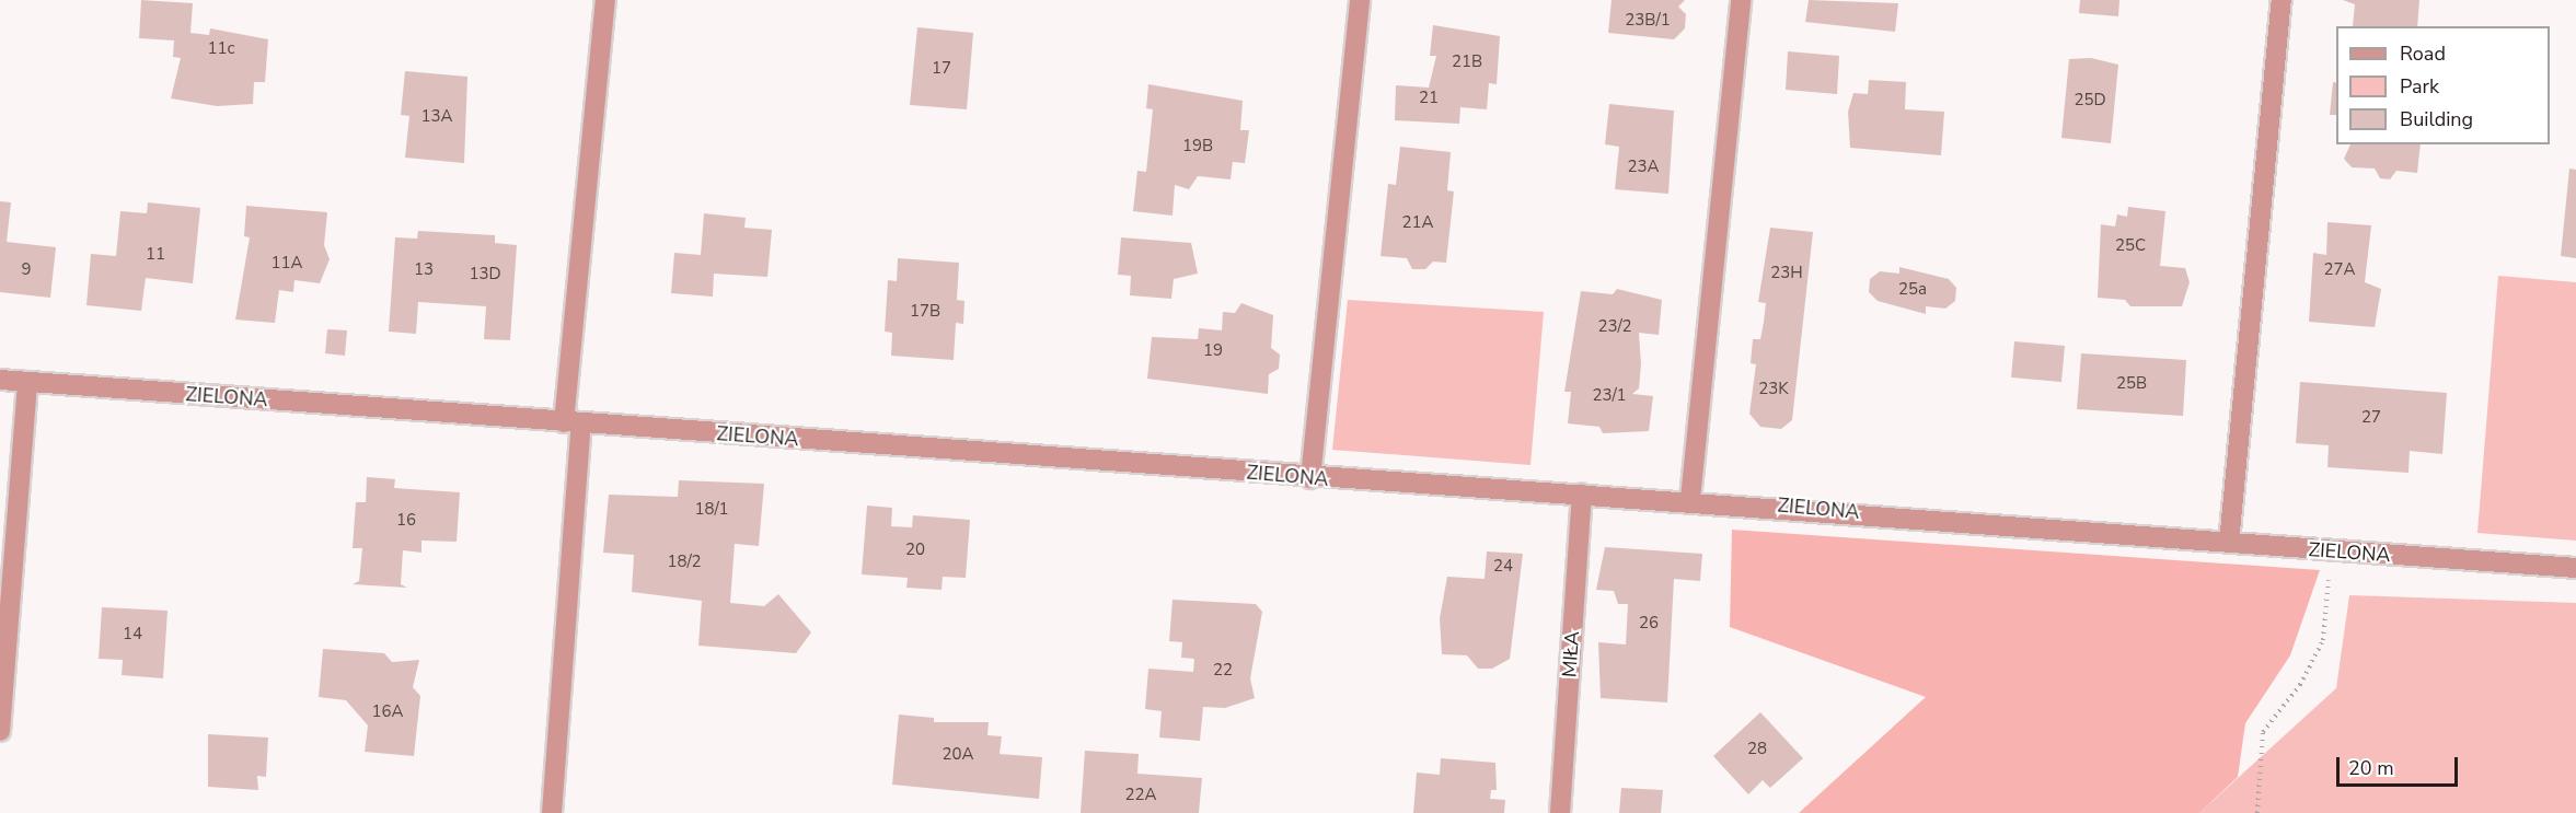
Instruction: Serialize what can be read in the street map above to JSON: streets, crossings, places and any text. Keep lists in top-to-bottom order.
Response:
{
  "streets": {
    "street": ["ZIELONA", "MIŁA"]
  },
  "crossings": [
    ["ZIELONA", "MIŁA"]
  ],
  "house_numbers": [
    "23B/1",
    "11c",
    "21B",
    "17",
    "21",
    "25D",
    "13A",
    "19B",
    "23A",
    "21A",
    "25C",
    "11",
    "11A",
    "9",
    "13",
    "27A",
    "23H",
    "13D",
    "25a",
    "17B",
    "23/2",
    "19",
    "25B",
    "23K",
    "23/1",
    "27",
    "18/1",
    "16",
    "20",
    "18/2",
    "24",
    "26",
    "14",
    "22",
    "16A",
    "28",
    "20A",
    "22A"
  ],
  "legend": ["Road", "Park", "Building"],
  "scale_bar": "20 m"
}
